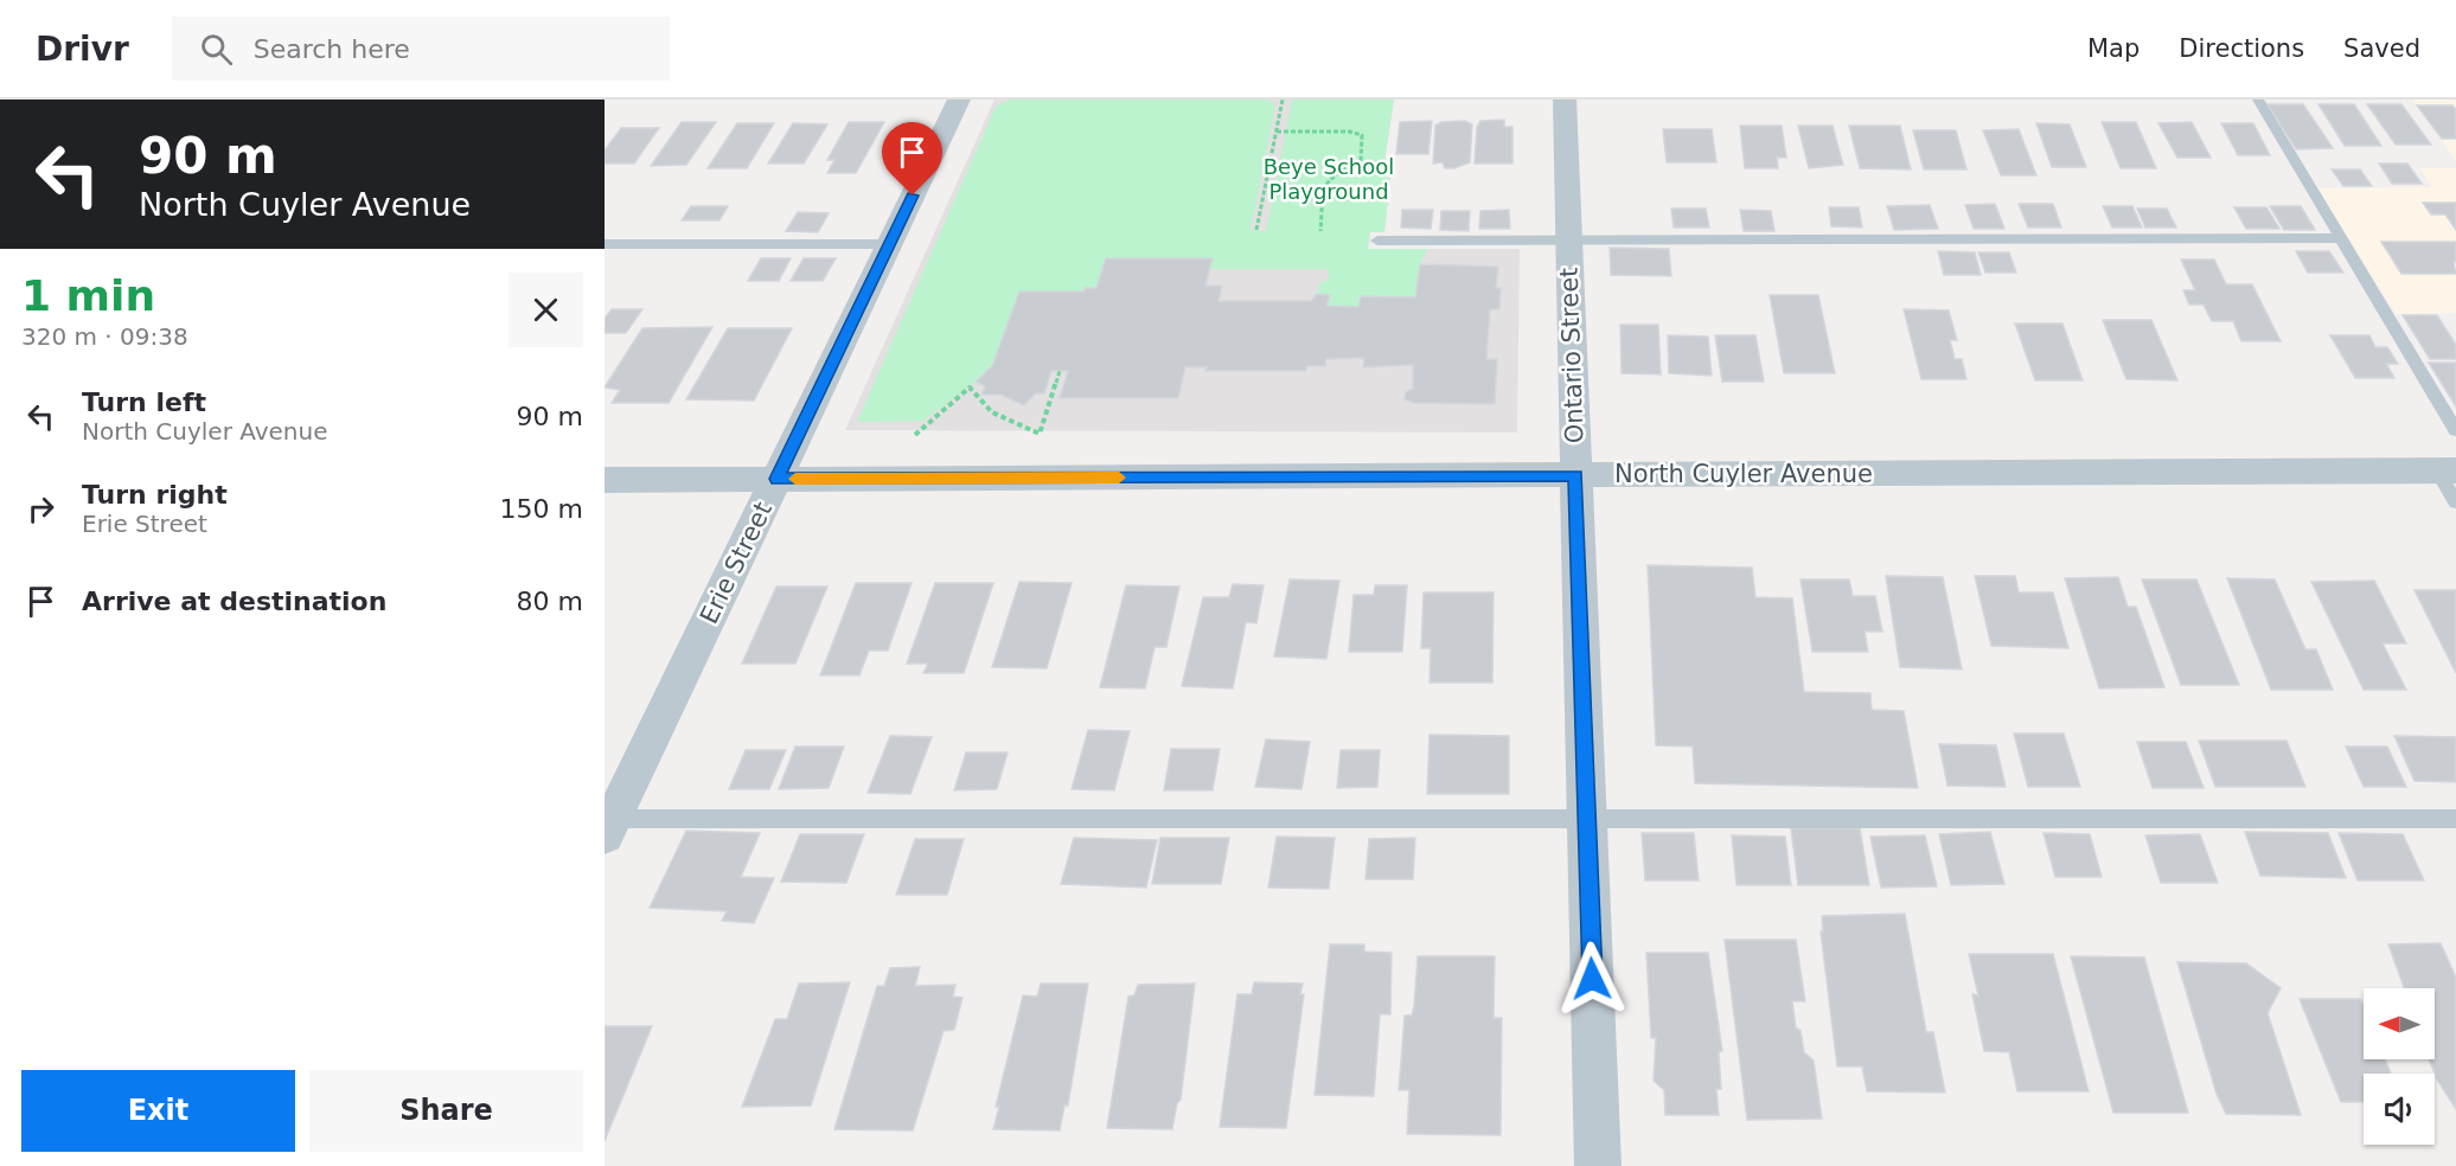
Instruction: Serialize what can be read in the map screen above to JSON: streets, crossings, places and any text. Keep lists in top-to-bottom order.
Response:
{
  "streets": {
    "street": ["Ontario Street", "North Cuyler Avenue", "Erie Street"]
  },
  "crossings": [
    ["Ontario Street", "North Cuyler Avenue"],
    ["North Cuyler Avenue", "Erie Street"]
  ],
  "parks": ["Beye School Playground"],
  "north": "left",
  "page": {
    "header": "Drivr",
    "search": "Search here",
    "nav": ["Map", "Directions", "Saved"],
    "turn": ["90 m", "North Cuyler Avenue"],
    "heading": ["1 min", "320 m · 09:38"],
    "list": [
      {
        "name": "Turn left",
        "note": "North Cuyler Avenue",
        "value": "90 m"
      },
      {
        "name": "Turn right",
        "note": "Erie Street",
        "value": "150 m"
      },
      {
        "name": "Arrive at destination",
        "value": "80 m"
      }
    ],
    "buttons": ["Exit", "Share"]
  }
}
